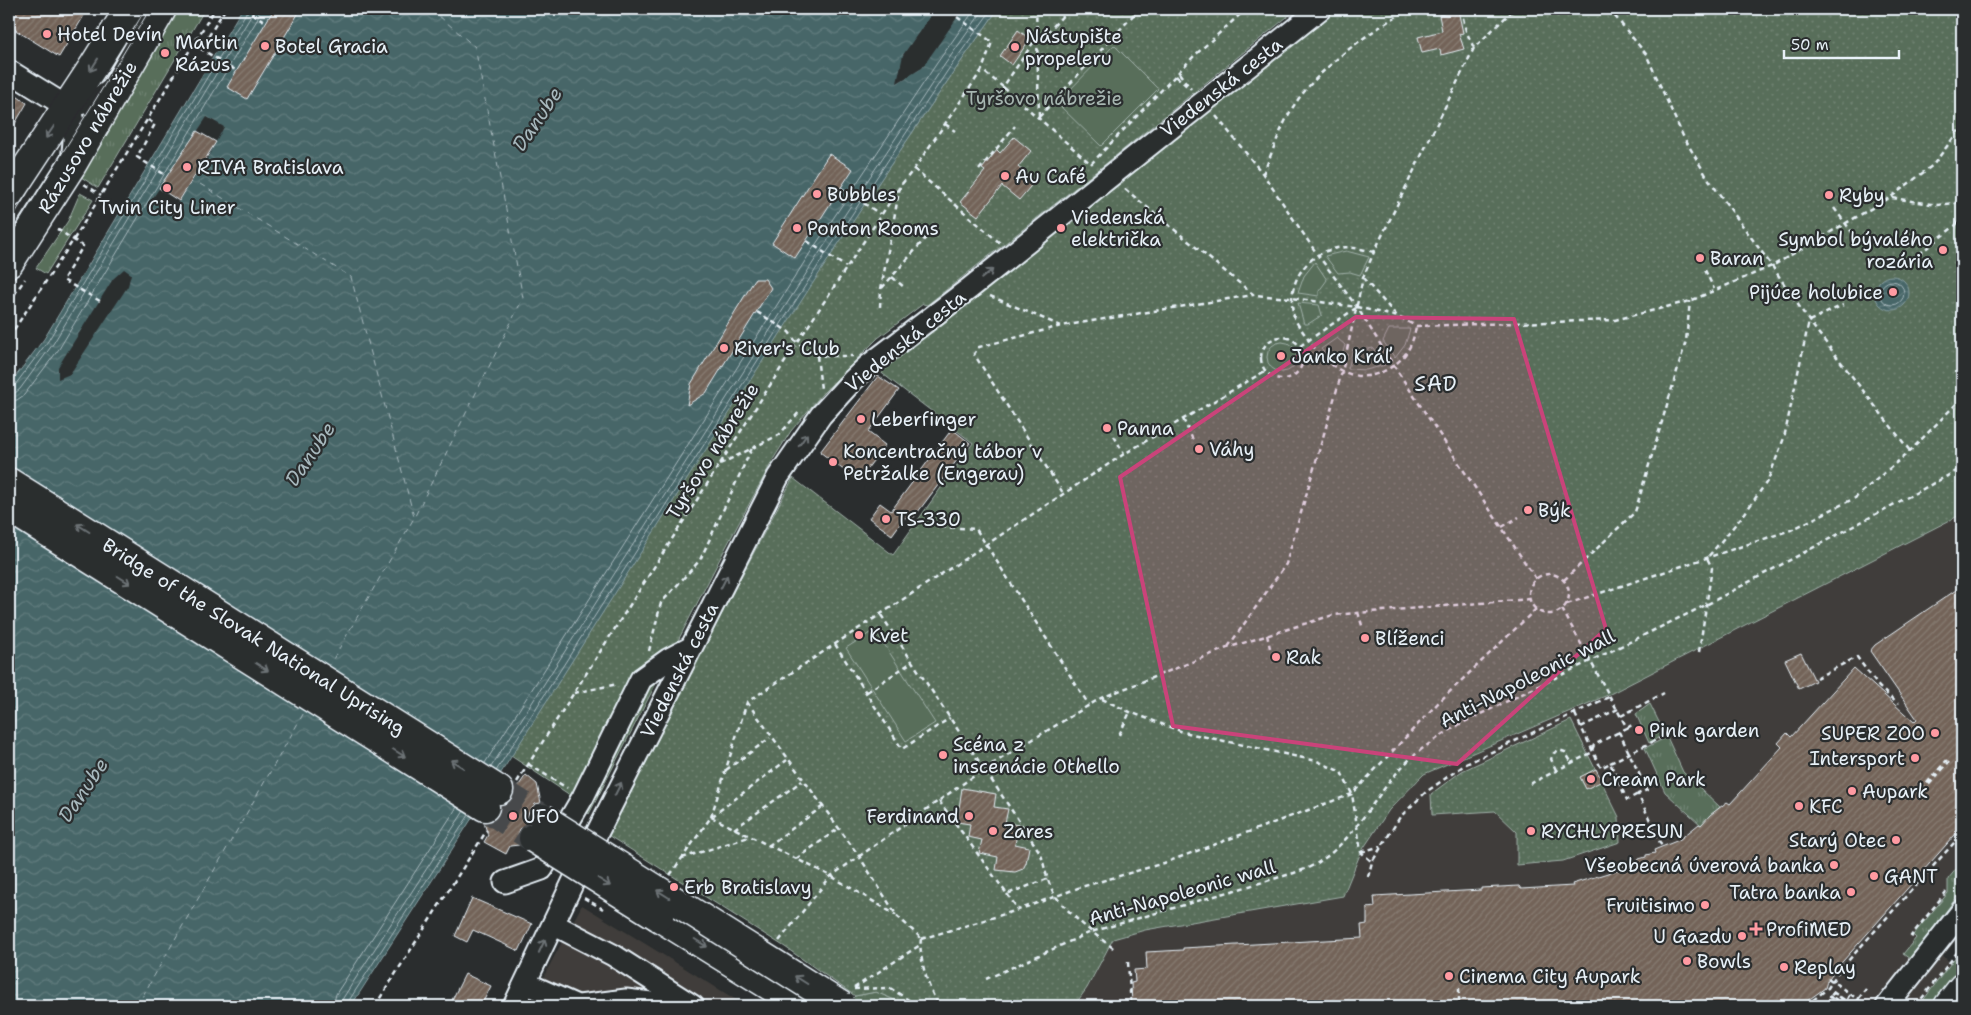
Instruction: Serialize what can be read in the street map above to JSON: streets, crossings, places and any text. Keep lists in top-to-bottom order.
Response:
{
  "streets": {
    "main road": ["Rázusovo nábrežie", "Bridge of the Slovak National Uprising"],
    "street": ["Viedenská cesta"],
    "path": ["Tyršovo nábrežie", "Anti-Napoleonic wall"]
  },
  "one_way": ["Viedenská cesta"],
  "districts": ["SAD"],
  "water": ["Danube"],
  "parks": ["Tyršovo nábrežie"],
  "places": {
    "other": [
      "Hotel Devín",
      "Botel Gracia",
      "Nástupište propeleru",
      "Martin Rázus",
      "RIVA Bratislava",
      "Au Café",
      "Twin City Liner",
      "Bubbles",
      "Ryby",
      "Ponton Rooms",
      "Viedenská električka",
      "Symbol bývalého rozária",
      "Baran",
      "Pijúce holubice",
      "River's Club",
      "Janko Kráľ",
      "Leberfinger",
      "Panna",
      "Váhy",
      "Koncentračný tábor v Petržalke (Engerau)",
      "Býk",
      "TS-330",
      "Kvet",
      "Blíženci",
      "Rak",
      "Pink garden",
      "SUPER ZOO",
      "Scéna z inscenácie Othello",
      "Intersport",
      "Cream Park",
      "Aupark",
      "KFC",
      "UFO",
      "Ferdinand",
      "Zares",
      "RYCHLYPRESUN",
      "Starý Otec",
      "Všeobecná úverová banka",
      "GANT",
      "Erb Bratislavy",
      "Tatra banka",
      "Fruitisimo",
      "U Gazdu",
      "Bowls",
      "Replay",
      "Cinema City Aupark"
    ],
    "health": ["ProfiMED"]
  },
  "scale_bar": "50 m"
}
